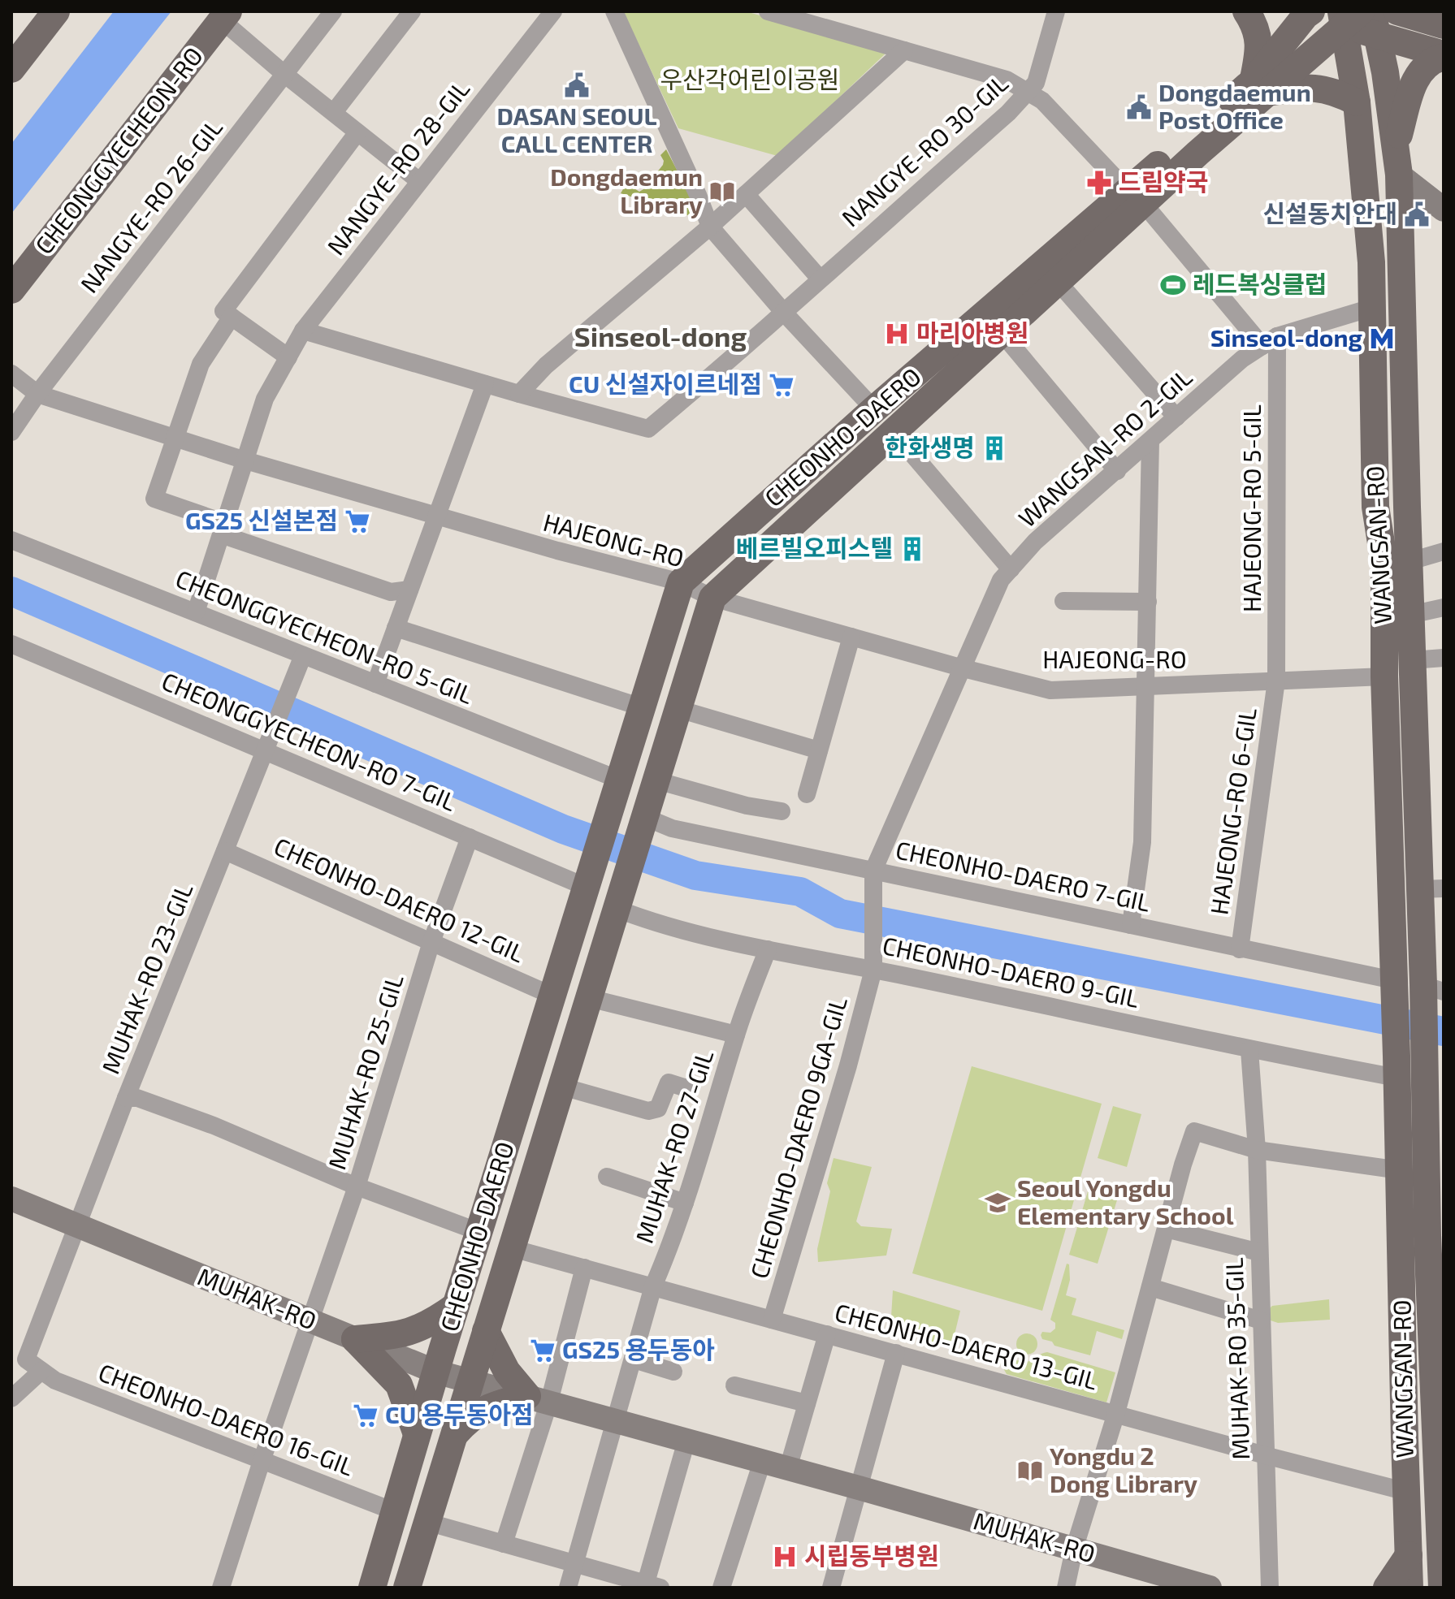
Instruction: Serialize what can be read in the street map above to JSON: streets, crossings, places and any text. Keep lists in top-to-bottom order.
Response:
{
  "streets": {
    "main road": [
      "CHEONGGYECHEON-RO",
      "CHEONHO-DAERO",
      "WANGSAN-RO",
      "MUHAK-RO"
    ],
    "street": [
      "NANGYE-RO 30-GIL",
      "NANGYE-RO 28-GIL",
      "NANGYE-RO 26-GIL",
      "WANGSAN-RO 2-GIL",
      "HAJEONG-RO 5-GIL",
      "HAJEONG-RO",
      "CHEONGGYECHEON-RO 5-GIL",
      "CHEONGGYECHEON-RO 7-GIL",
      "HAJEONG-RO 6-GIL",
      "CHEONHO-DAERO 7-GIL",
      "CHEONHO-DAERO 12-GIL",
      "CHEONHO-DAERO 9-GIL",
      "MUHAK-RO 23-GIL",
      "MUHAK-RO 25-GIL",
      "CHEONHO-DAERO 9GA-GIL",
      "MUHAK-RO 27-GIL",
      "CHEONHO-DAERO 13-GIL",
      "MUHAK-RO 35-GIL",
      "CHEONHO-DAERO 16-GIL"
    ]
  },
  "crossings": [
    ["NANGYE-RO 30-GIL", "NANGYE-RO 28-GIL"],
    ["NANGYE-RO 28-GIL", "HAJEONG-RO"],
    ["NANGYE-RO 28-GIL", "CHEONGGYECHEON-RO 5-GIL"],
    ["NANGYE-RO 26-GIL", "HAJEONG-RO"],
    ["CHEONHO-DAERO", "WANGSAN-RO 2-GIL"],
    ["CHEONHO-DAERO", "HAJEONG-RO"],
    ["CHEONHO-DAERO", "CHEONGGYECHEON-RO 5-GIL"],
    ["CHEONHO-DAERO", "CHEONGGYECHEON-RO 7-GIL"],
    ["CHEONHO-DAERO", "CHEONHO-DAERO 7-GIL"],
    ["CHEONHO-DAERO", "CHEONHO-DAERO 12-GIL"],
    ["CHEONHO-DAERO", "CHEONHO-DAERO 9-GIL"],
    ["CHEONHO-DAERO", "MUHAK-RO"],
    ["CHEONHO-DAERO", "CHEONHO-DAERO 13-GIL"],
    ["CHEONHO-DAERO", "CHEONHO-DAERO 16-GIL"],
    ["WANGSAN-RO 2-GIL", "HAJEONG-RO 5-GIL"],
    ["WANGSAN-RO 2-GIL", "HAJEONG-RO"],
    ["WANGSAN-RO 2-GIL", "WANGSAN-RO"],
    ["WANGSAN-RO 2-GIL", "CHEONHO-DAERO 7-GIL"],
    ["WANGSAN-RO 2-GIL", "CHEONHO-DAERO 9GA-GIL"],
    ["HAJEONG-RO 5-GIL", "HAJEONG-RO"],
    ["HAJEONG-RO 5-GIL", "HAJEONG-RO 6-GIL"],
    ["HAJEONG-RO", "WANGSAN-RO"],
    ["HAJEONG-RO", "HAJEONG-RO 6-GIL"],
    ["WANGSAN-RO", "CHEONHO-DAERO 7-GIL"],
    ["WANGSAN-RO", "CHEONHO-DAERO 9-GIL"],
    ["WANGSAN-RO", "CHEONHO-DAERO 13-GIL"],
    ["CHEONGGYECHEON-RO 5-GIL", "MUHAK-RO 23-GIL"],
    ["CHEONGGYECHEON-RO 7-GIL", "MUHAK-RO 23-GIL"],
    ["CHEONGGYECHEON-RO 7-GIL", "MUHAK-RO 25-GIL"],
    ["HAJEONG-RO 6-GIL", "CHEONHO-DAERO 7-GIL"],
    ["CHEONHO-DAERO 7-GIL", "CHEONHO-DAERO 9GA-GIL"],
    ["CHEONHO-DAERO 12-GIL", "MUHAK-RO 23-GIL"],
    ["CHEONHO-DAERO 12-GIL", "MUHAK-RO 25-GIL"],
    ["CHEONHO-DAERO 9-GIL", "CHEONHO-DAERO 9GA-GIL"],
    ["CHEONHO-DAERO 9-GIL", "MUHAK-RO 27-GIL"],
    ["CHEONHO-DAERO 9-GIL", "MUHAK-RO 35-GIL"],
    ["MUHAK-RO 23-GIL", "MUHAK-RO"],
    ["MUHAK-RO 23-GIL", "CHEONHO-DAERO 16-GIL"],
    ["MUHAK-RO 25-GIL", "MUHAK-RO"],
    ["MUHAK-RO 25-GIL", "CHEONHO-DAERO 16-GIL"],
    ["CHEONHO-DAERO 9GA-GIL", "CHEONHO-DAERO 13-GIL"],
    ["MUHAK-RO 27-GIL", "MUHAK-RO"],
    ["MUHAK-RO 27-GIL", "CHEONHO-DAERO 13-GIL"],
    ["MUHAK-RO", "CHEONHO-DAERO 16-GIL"],
    ["CHEONHO-DAERO 13-GIL", "MUHAK-RO 35-GIL"]
  ],
  "districts": ["Sinseol-dong"],
  "parks": ["우산각어린이공원"],
  "places": {
    "public building": ["DASAN SEOUL CALL CENTER", "Dongdaemun Post Office", "신설동치안대"],
    "pharmacy": ["드림약국"],
    "library": ["Dongdaemun Library", "Yongdu 2 Dong Library"],
    "sports": ["레드복싱클럽"],
    "hospital": ["마리아병원", "시립동부병원"],
    "metro station": ["Sinseol-dong"],
    "supermarket": [
      "CU 신설자이르네점",
      "GS25 신설본점",
      "GS25 용두동아",
      "CU 용두동아점"
    ],
    "building": ["한화생명", "베르빌오피스텔"],
    "school or university": ["Seoul Yongdu Elementary School"]
  }
}
